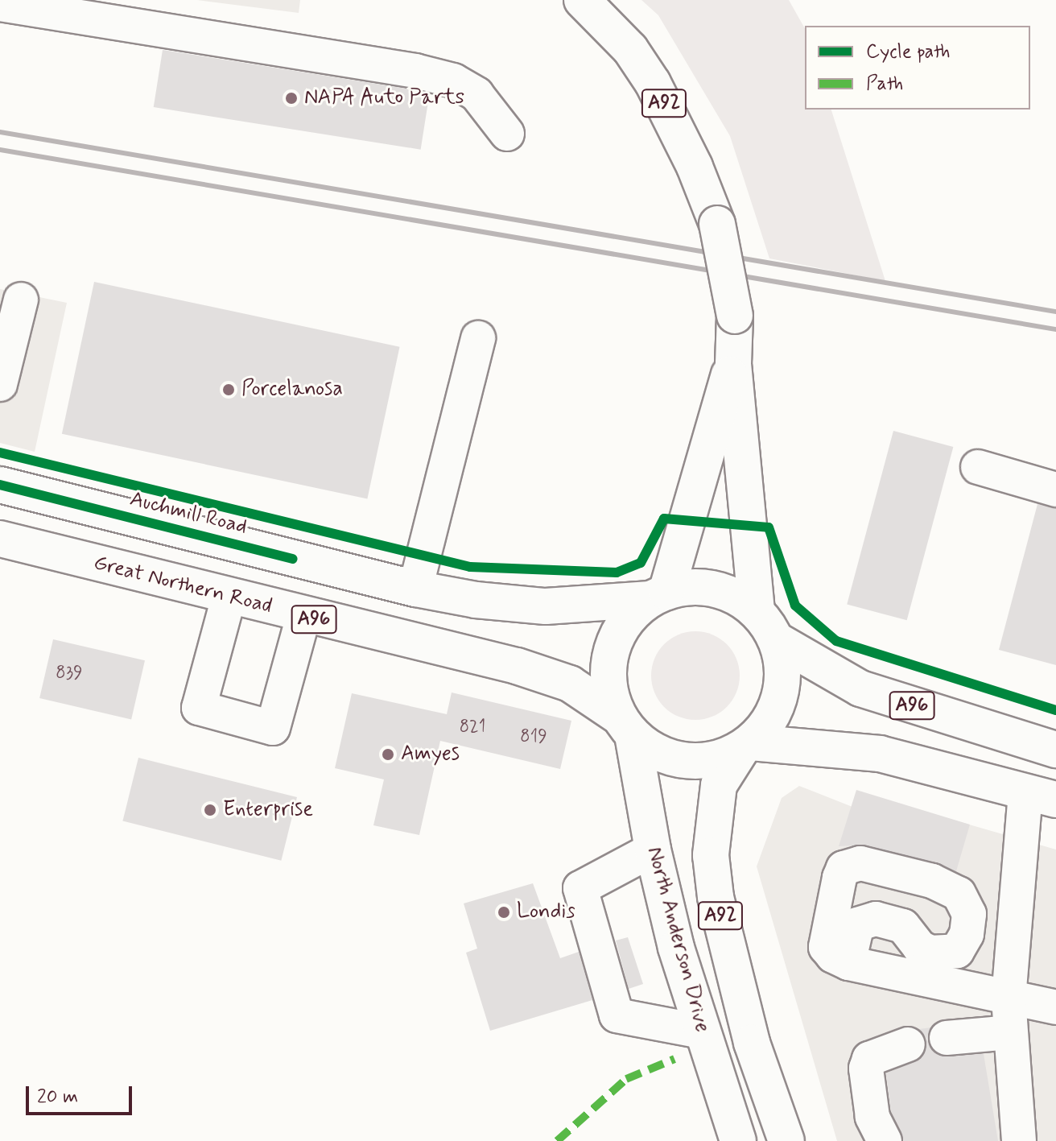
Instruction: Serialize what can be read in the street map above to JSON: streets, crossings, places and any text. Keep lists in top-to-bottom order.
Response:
{
  "streets": {
    "main road": [
      "A92",
      "Auchmill Road",
      "Great Northern Road",
      "A96",
      "North Anderson Drive"
    ]
  },
  "crossings": [
    ["A92", "Great Northern Road"],
    ["A92", "A96"],
    ["A92", "North Anderson Drive"],
    ["Great Northern Road", "A96"],
    ["Great Northern Road", "North Anderson Drive"],
    ["A96", "North Anderson Drive"]
  ],
  "places": [
    "NAPA Auto Parts",
    "Porcelanosa",
    "Amyes",
    "Enterprise",
    "Londis"
  ],
  "house_numbers": ["839", "821", "819"],
  "legend": ["Cycle path", "Path"],
  "scale_bar": "20 m"
}
